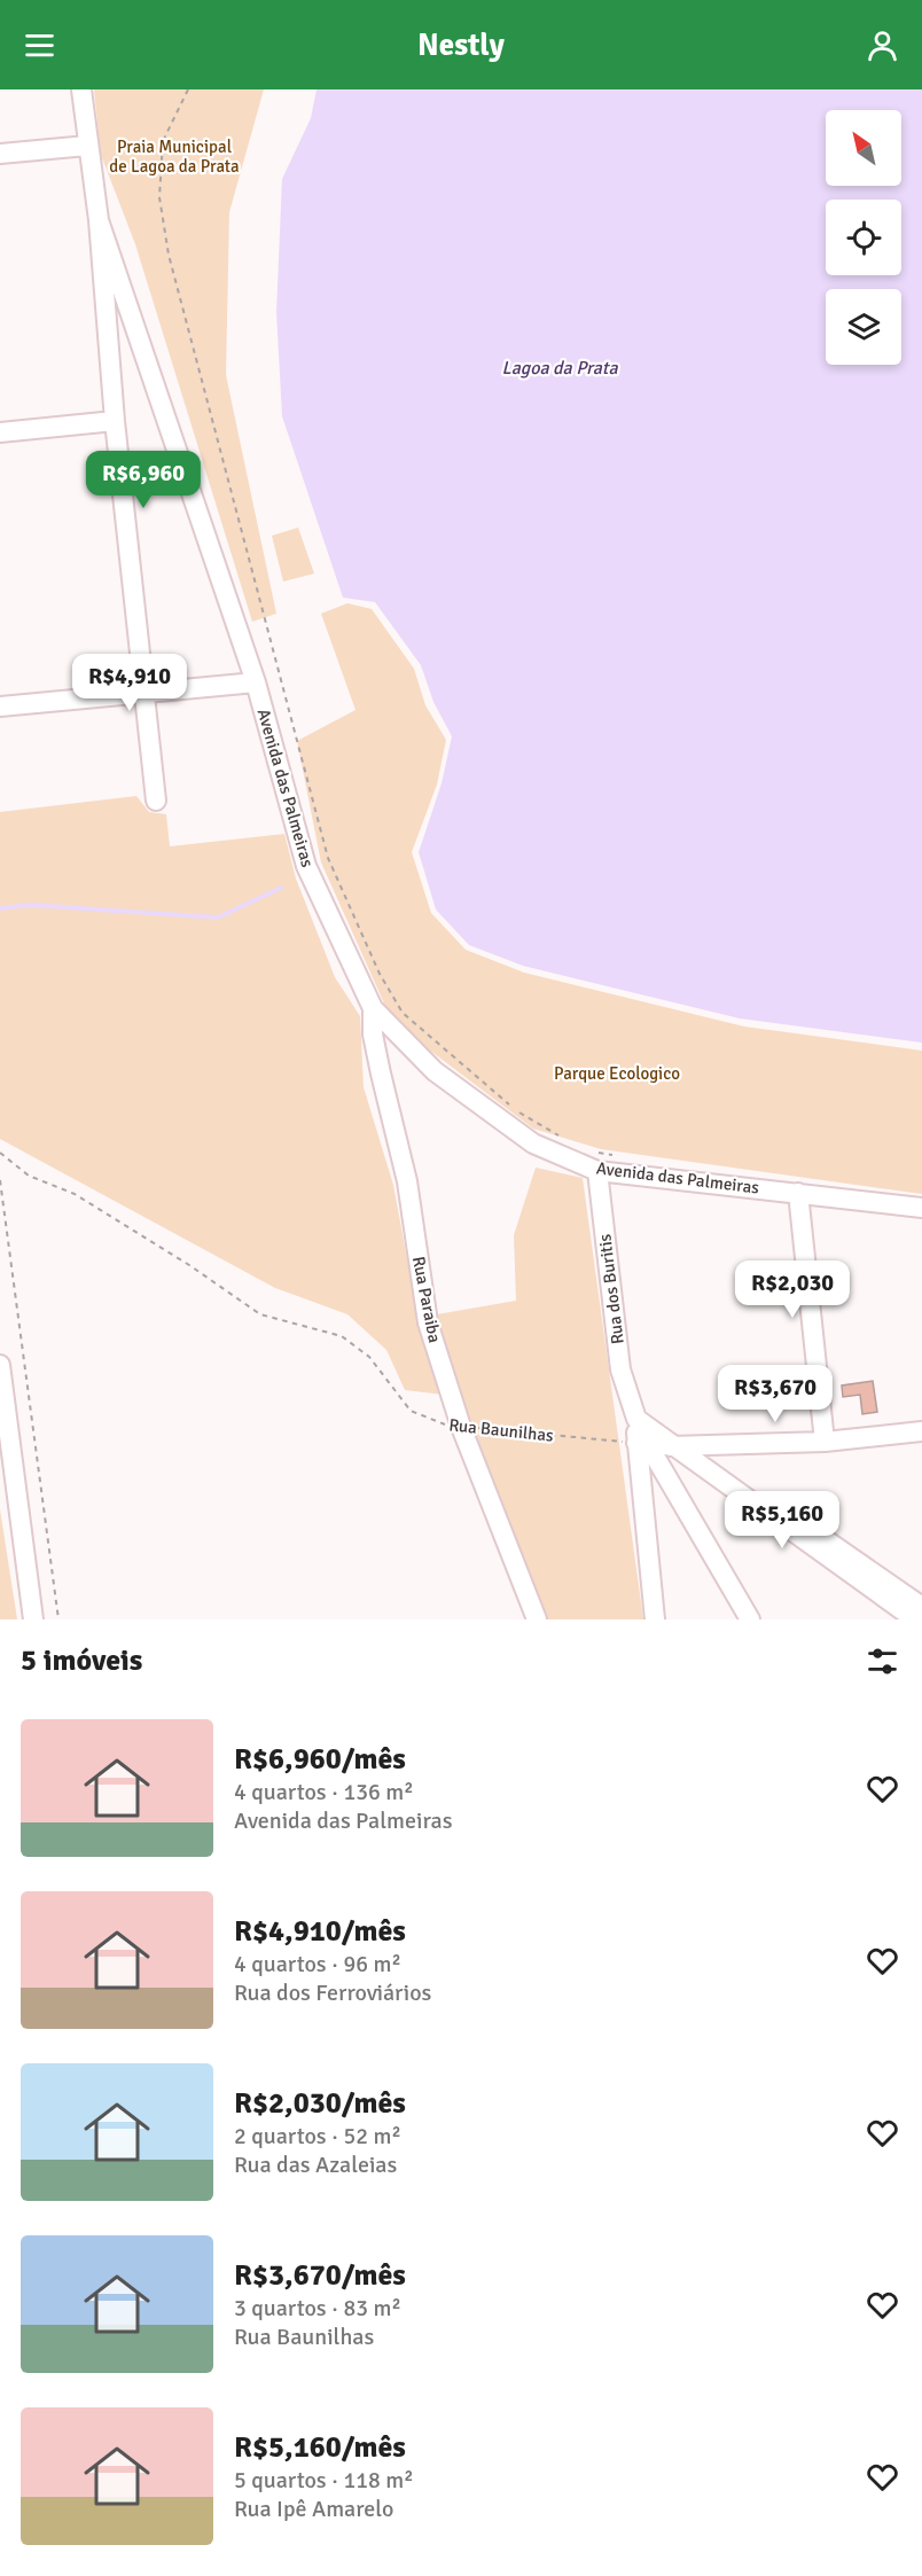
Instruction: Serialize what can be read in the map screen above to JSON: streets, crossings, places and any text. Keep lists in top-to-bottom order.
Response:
{
  "streets": {
    "street": ["Avenida das Palmeiras", "Rua dos Buritis", "Rua Paraiba"],
    "path": ["Rua Baunilhas"]
  },
  "crossings": [
    ["Avenida das Palmeiras", "Rua dos Buritis"],
    ["Avenida das Palmeiras", "Rua Paraiba"],
    ["Rua dos Buritis", "Rua Baunilhas"],
    ["Rua Paraiba", "Rua Baunilhas"]
  ],
  "water": ["Lagoa da Prata"],
  "parks": ["Praia Municipal de Lagoa da Prata", "Parque Ecologico"],
  "north": "top left",
  "page": {
    "header": "Nestly",
    "price": [
      "R$6,960",
      "R$4,910",
      "R$2,030",
      "R$3,670",
      "R$5,160"
    ],
    "heading": "5 imóveis",
    "list": [
      {
        "name": "R$6,960/mês",
        "note": "4 quartos · 136 m² · Avenida das Palmeiras"
      },
      {
        "name": "R$4,910/mês",
        "note": "4 quartos · 96 m² · Rua dos Ferroviários"
      },
      {
        "name": "R$2,030/mês",
        "note": "2 quartos · 52 m² · Rua das Azaleias"
      },
      {
        "name": "R$3,670/mês",
        "note": "3 quartos · 83 m² · Rua Baunilhas"
      },
      {
        "name": "R$5,160/mês",
        "note": "5 quartos · 118 m² · Rua Ipê Amarelo"
      }
    ]
  }
}
